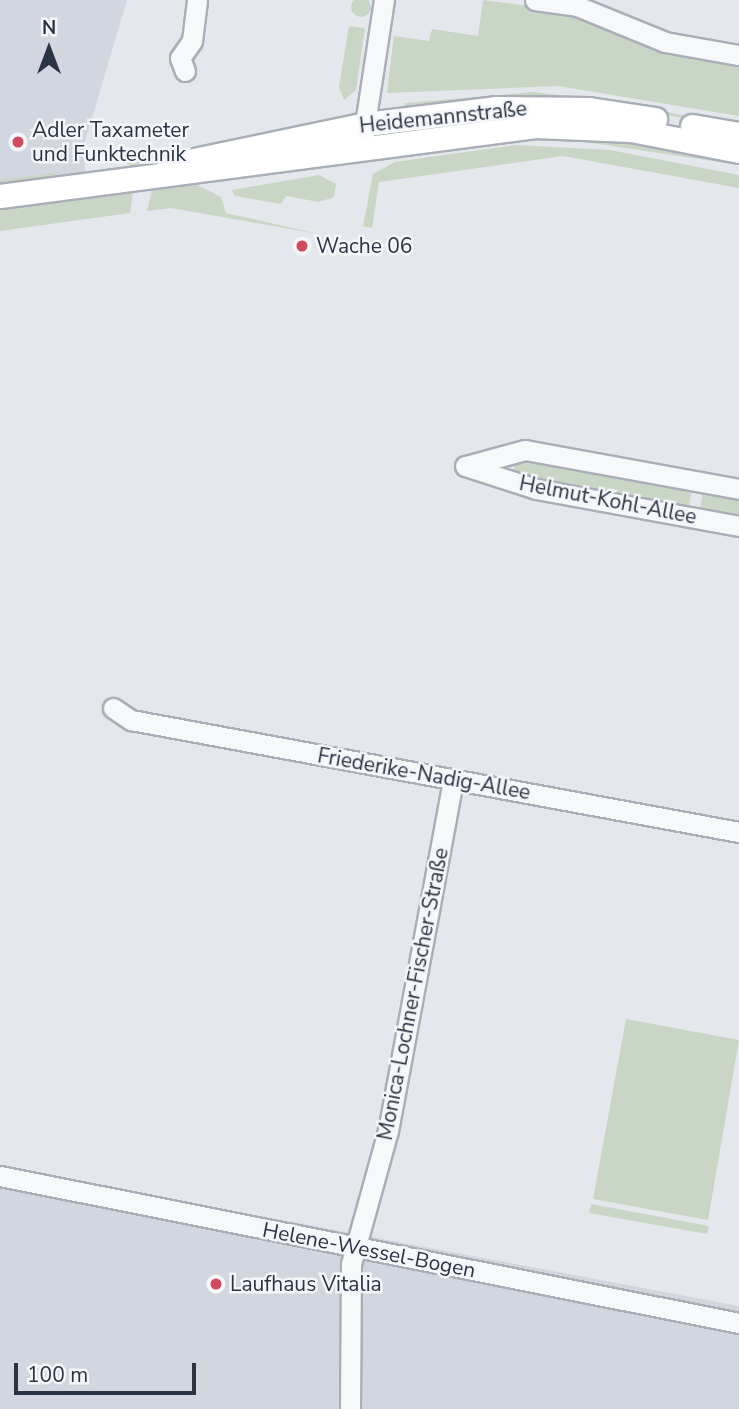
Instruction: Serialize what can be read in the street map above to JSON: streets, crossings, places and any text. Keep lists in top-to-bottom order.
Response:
{
  "streets": {
    "main road": ["Heidemannstraße"],
    "street": [
      "Helmut-Kohl-Allee",
      "Friederike-Nadig-Allee",
      "Monica-Lochner-Fischer-Straße",
      "Helene-Wessel-Bogen"
    ]
  },
  "crossings": [
    ["Friederike-Nadig-Allee", "Monica-Lochner-Fischer-Straße"],
    ["Monica-Lochner-Fischer-Straße", "Helene-Wessel-Bogen"]
  ],
  "places": ["Adler Taxameter und Funktechnik", "Wache 06", "Laufhaus Vitalia"],
  "scale_bar": "100 m",
  "north": "top"
}
